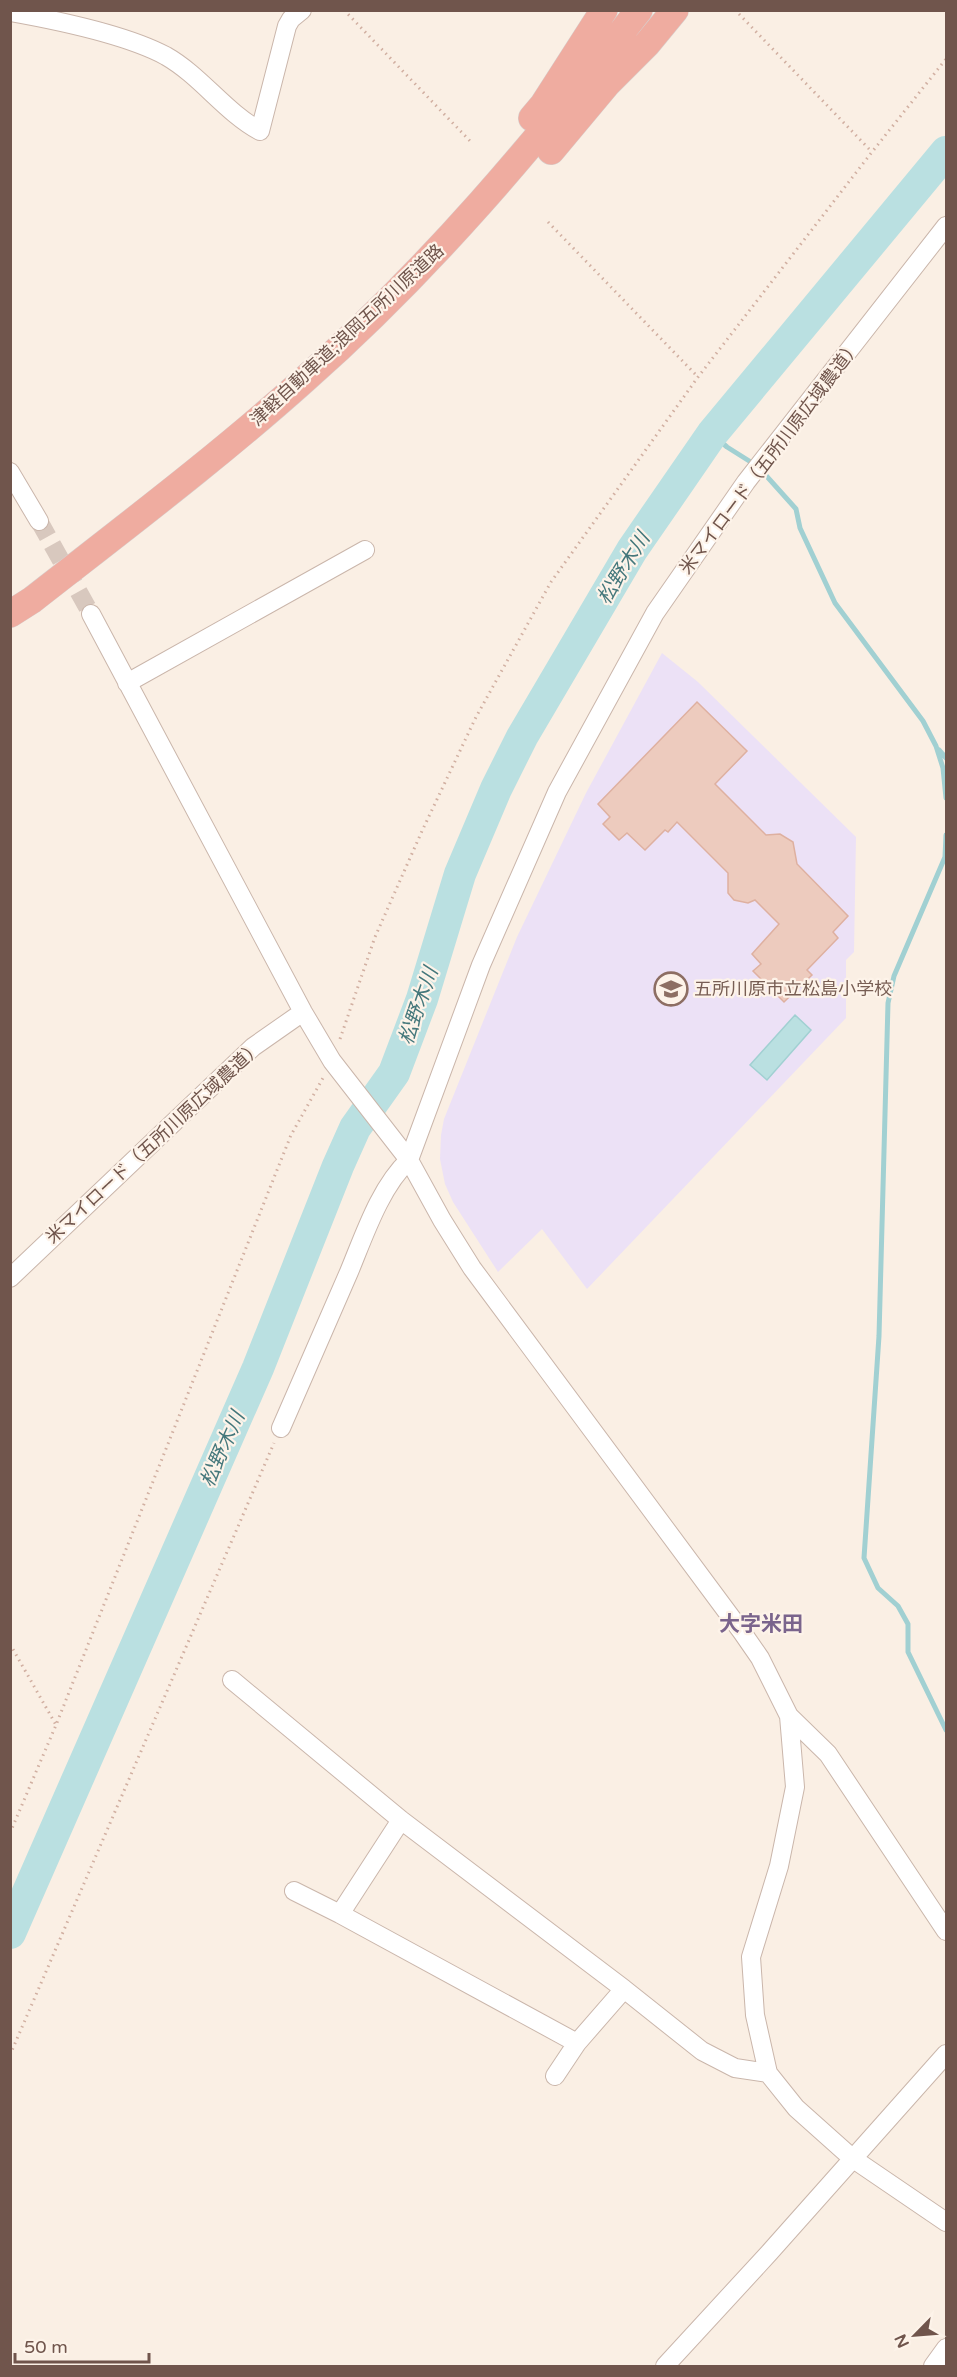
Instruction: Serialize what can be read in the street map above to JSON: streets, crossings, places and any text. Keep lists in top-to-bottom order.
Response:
{
  "streets": {
    "highway": ["津軽自動車道;浪岡五所川原道路"],
    "street": ["米マイロード（五所川原広域農道）"]
  },
  "districts": ["大字米田"],
  "water": ["松野木川"],
  "places": {
    "school or university": ["五所川原市立松島小学校"]
  },
  "scale_bar": "50 m",
  "north": "bottom left"
}
